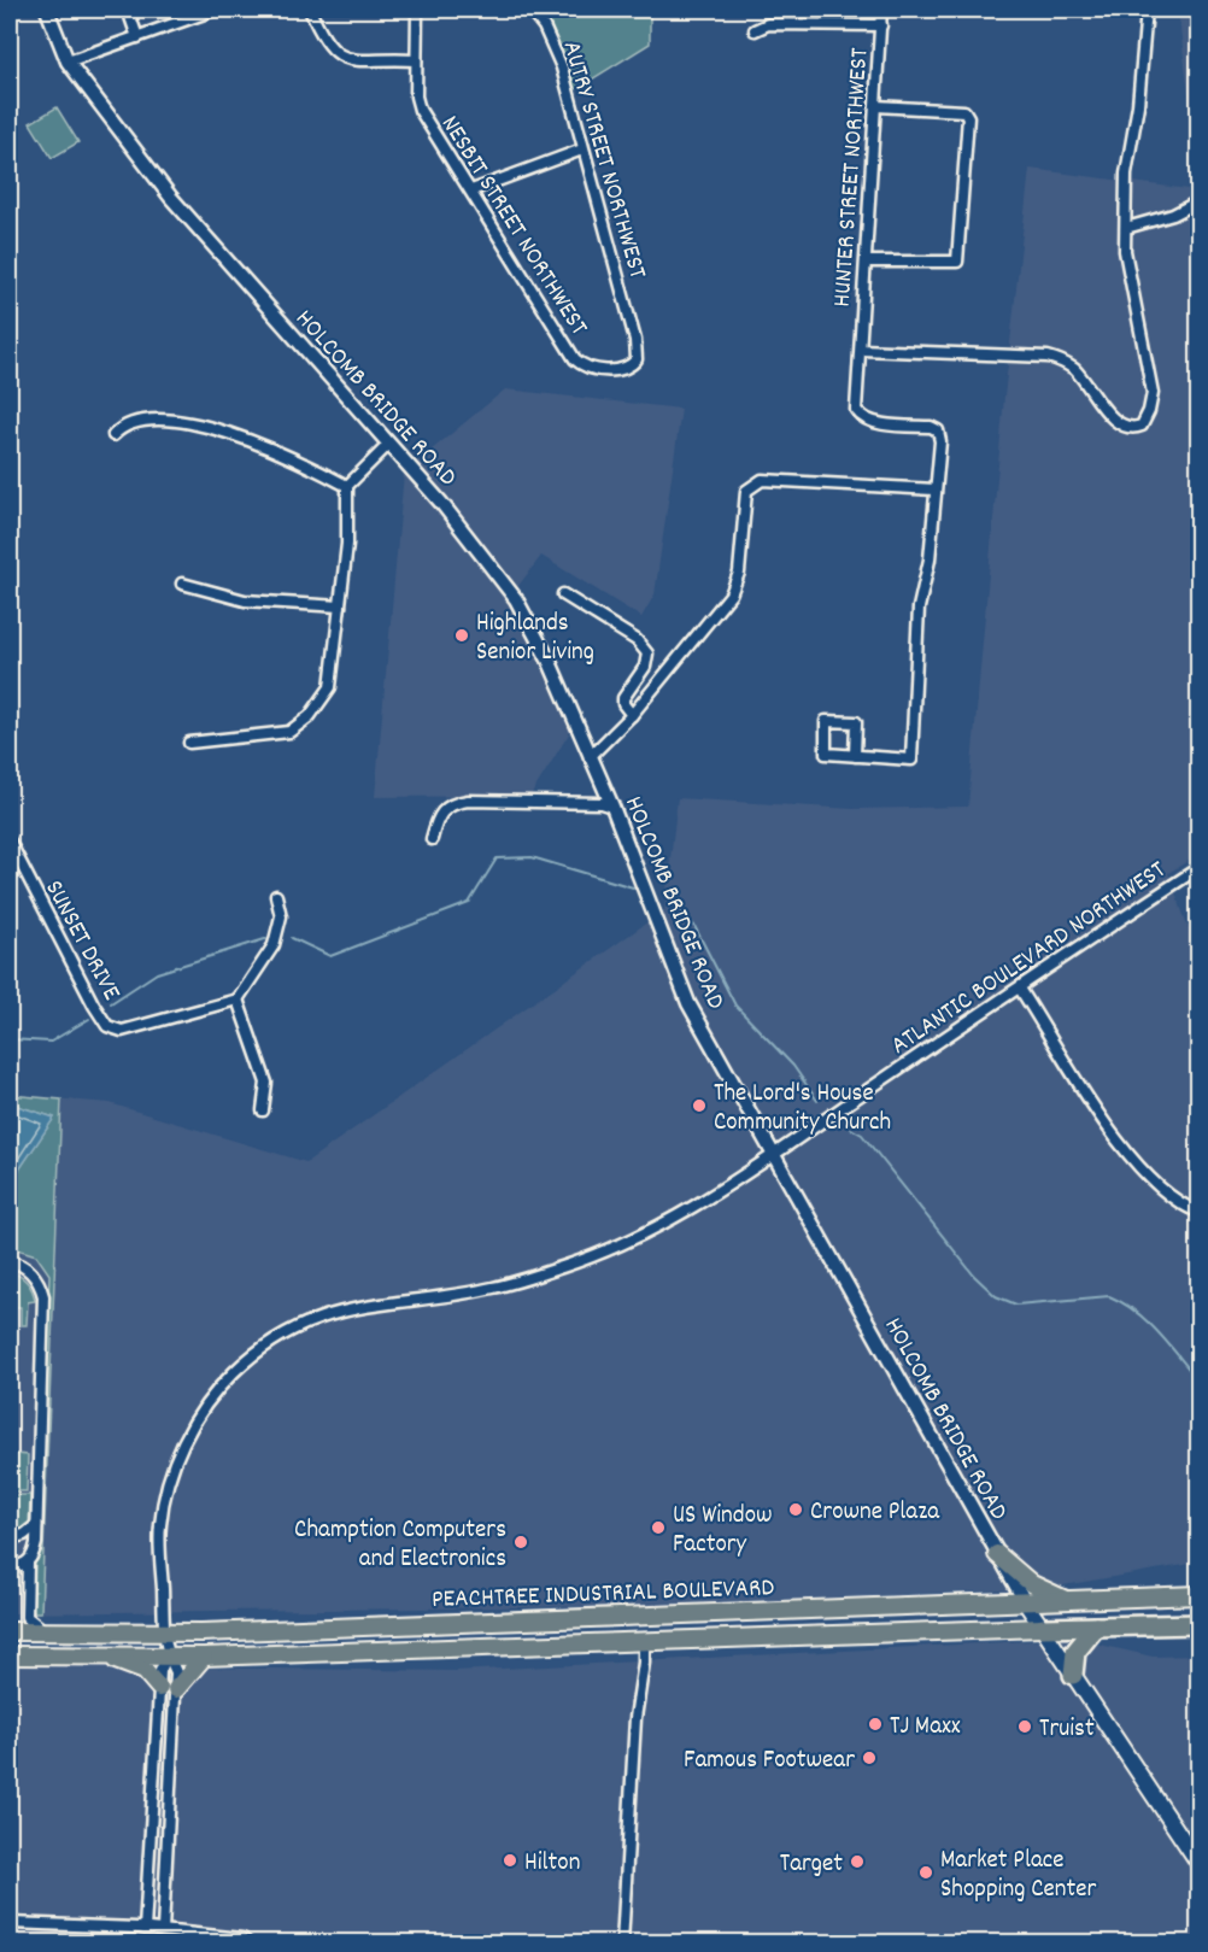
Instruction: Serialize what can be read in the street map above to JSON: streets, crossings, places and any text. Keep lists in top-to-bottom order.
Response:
{
  "streets": {
    "highway": ["PEACHTREE INDUSTRIAL BOULEVARD"],
    "main road": ["HOLCOMB BRIDGE ROAD"],
    "street": [
      "AUTRY STREET NORTHWEST",
      "HUNTER STREET NORTHWEST",
      "NESBIT STREET NORTHWEST",
      "SUNSET DRIVE",
      "ATLANTIC BOULEVARD NORTHWEST"
    ]
  },
  "crossings": [
    ["AUTRY STREET NORTHWEST", "NESBIT STREET NORTHWEST"],
    ["HOLCOMB BRIDGE ROAD", "ATLANTIC BOULEVARD NORTHWEST"],
    ["HOLCOMB BRIDGE ROAD", "PEACHTREE INDUSTRIAL BOULEVARD"],
    ["ATLANTIC BOULEVARD NORTHWEST", "PEACHTREE INDUSTRIAL BOULEVARD"]
  ],
  "places": [
    "Highlands Senior Living",
    "The Lord's House Community Church",
    "Crowne Plaza",
    "US Window Factory",
    "Chamption Computers and Electronics",
    "TJ Maxx",
    "Truist",
    "Famous Footwear",
    "Hilton",
    "Target",
    "Market Place Shopping Center"
  ]
}
